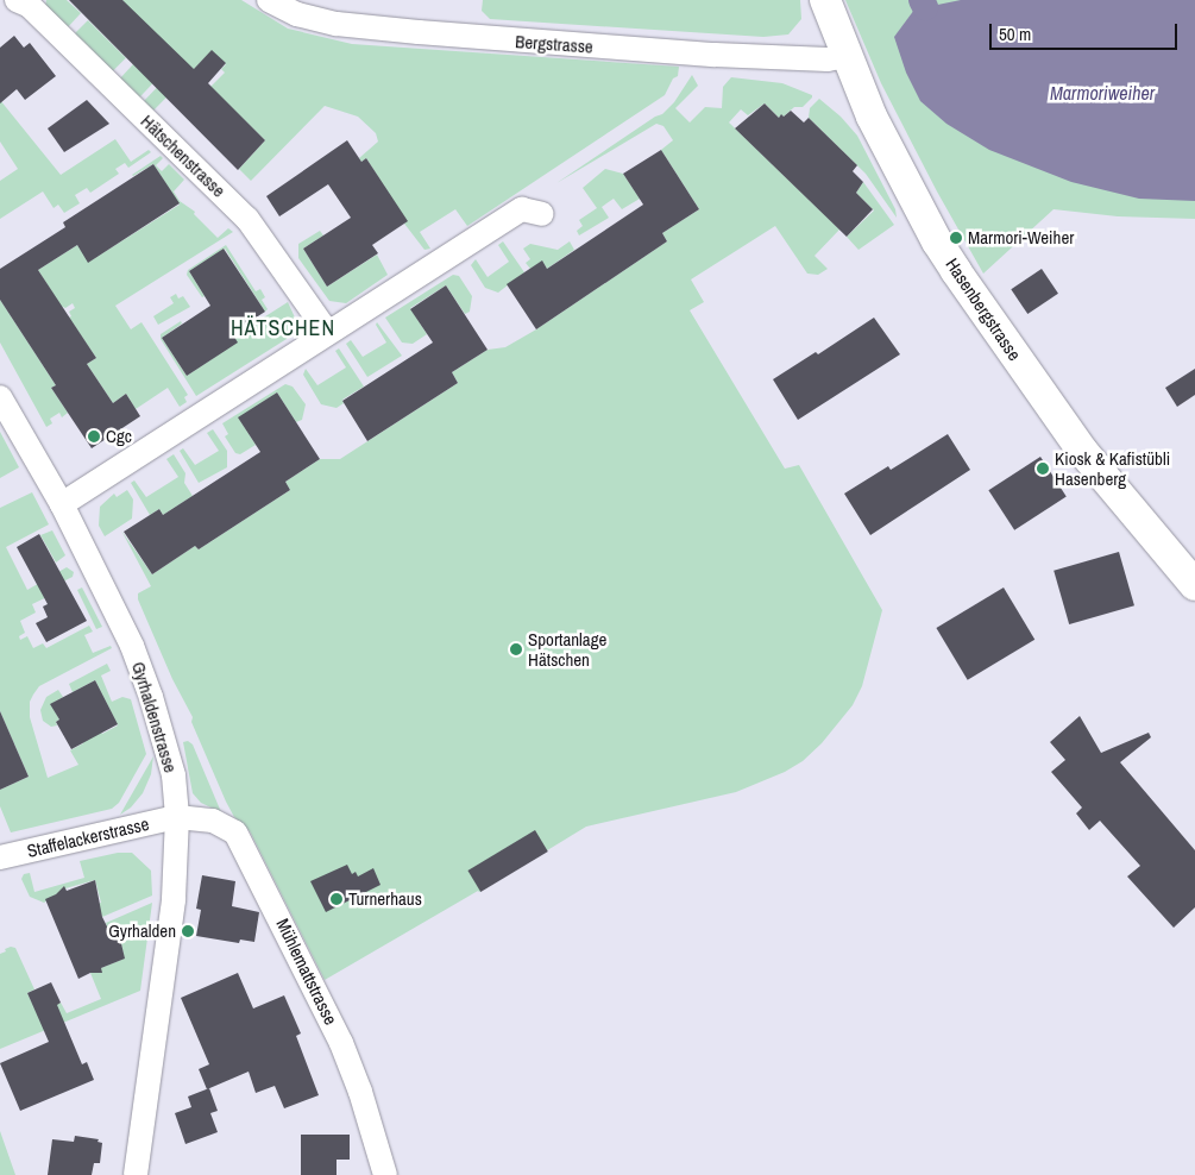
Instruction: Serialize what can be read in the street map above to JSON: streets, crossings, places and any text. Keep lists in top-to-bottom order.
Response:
{
  "streets": {
    "street": [
      "Bergstrasse",
      "Hätschenstrasse",
      "Hasenbergstrasse",
      "Gyrhaldenstrasse",
      "Staffelackerstrasse",
      "Mühlemattstrasse"
    ]
  },
  "crossings": [
    ["Bergstrasse", "Hasenbergstrasse"],
    ["Gyrhaldenstrasse", "Staffelackerstrasse"],
    ["Gyrhaldenstrasse", "Mühlemattstrasse"],
    ["Staffelackerstrasse", "Mühlemattstrasse"]
  ],
  "districts": ["HÄTSCHEN"],
  "water": ["Marmoriweiher"],
  "places": [
    "Marmori-Weiher",
    "Cgc",
    "Kiosk & Kafistübli Hasenberg",
    "Sportanlage Hätschen",
    "Turnerhaus",
    "Gyrhalden"
  ],
  "scale_bar": "50 m"
}
